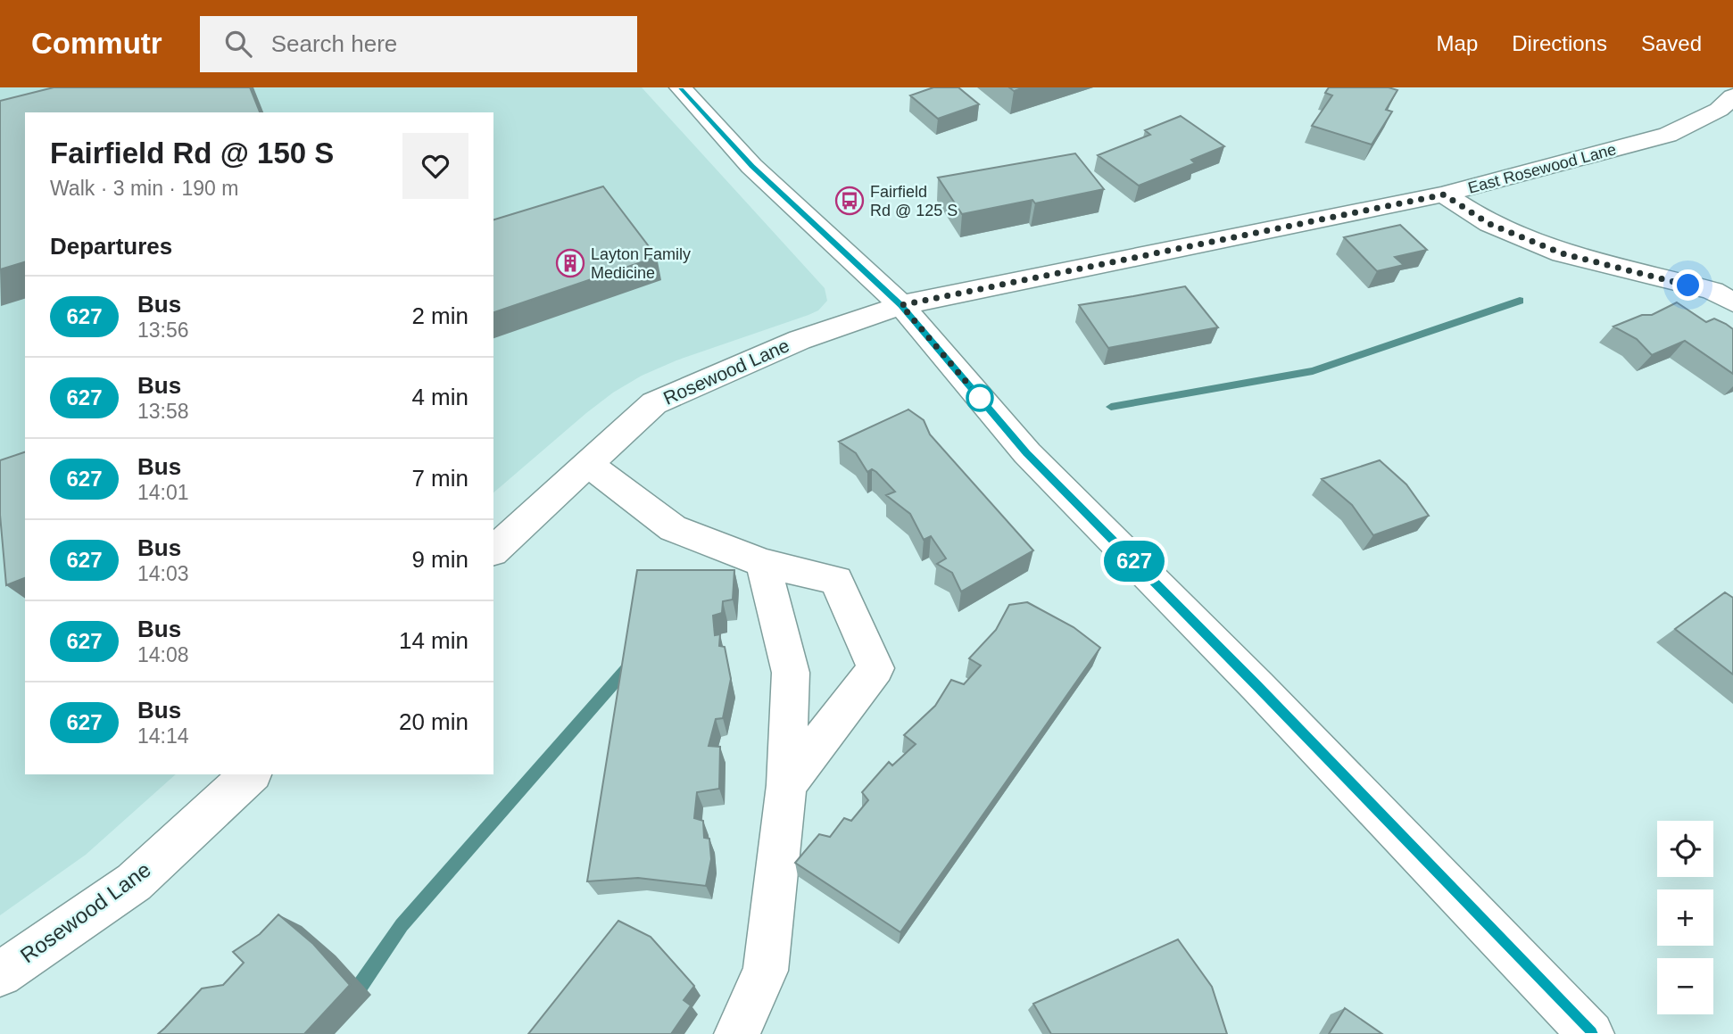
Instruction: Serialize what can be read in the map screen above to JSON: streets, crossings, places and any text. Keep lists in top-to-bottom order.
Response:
{
  "streets": {
    "street": ["East Rosewood Lane", "Rosewood Lane"]
  },
  "crossings": [
    ["East Rosewood Lane", "Rosewood Lane"]
  ],
  "places": {
    "bus stop": ["Fairfield Rd @ 125 S"],
    "building": ["Layton Family Medicine"]
  },
  "lines": ["bus line 627"],
  "page": {
    "header": "Commutr",
    "search": "Search here",
    "nav": ["Map", "Directions", "Saved"],
    "on_map": "627",
    "heading": [
      ["Fairfield Rd @ 150 S", "Walk · 3 min · 190 m"],
      "Departures"
    ],
    "list": [
      {
        "mark": "627",
        "name": "Bus",
        "note": "13:56",
        "value": "2 min"
      },
      {
        "mark": "627",
        "name": "Bus",
        "note": "13:58",
        "value": "4 min"
      },
      {
        "mark": "627",
        "name": "Bus",
        "note": "14:01",
        "value": "7 min"
      },
      {
        "mark": "627",
        "name": "Bus",
        "note": "14:03",
        "value": "9 min"
      },
      {
        "mark": "627",
        "name": "Bus",
        "note": "14:08",
        "value": "14 min"
      },
      {
        "mark": "627",
        "name": "Bus",
        "note": "14:14",
        "value": "20 min"
      }
    ],
    "map_buttons": ["+", "−"]
  }
}
